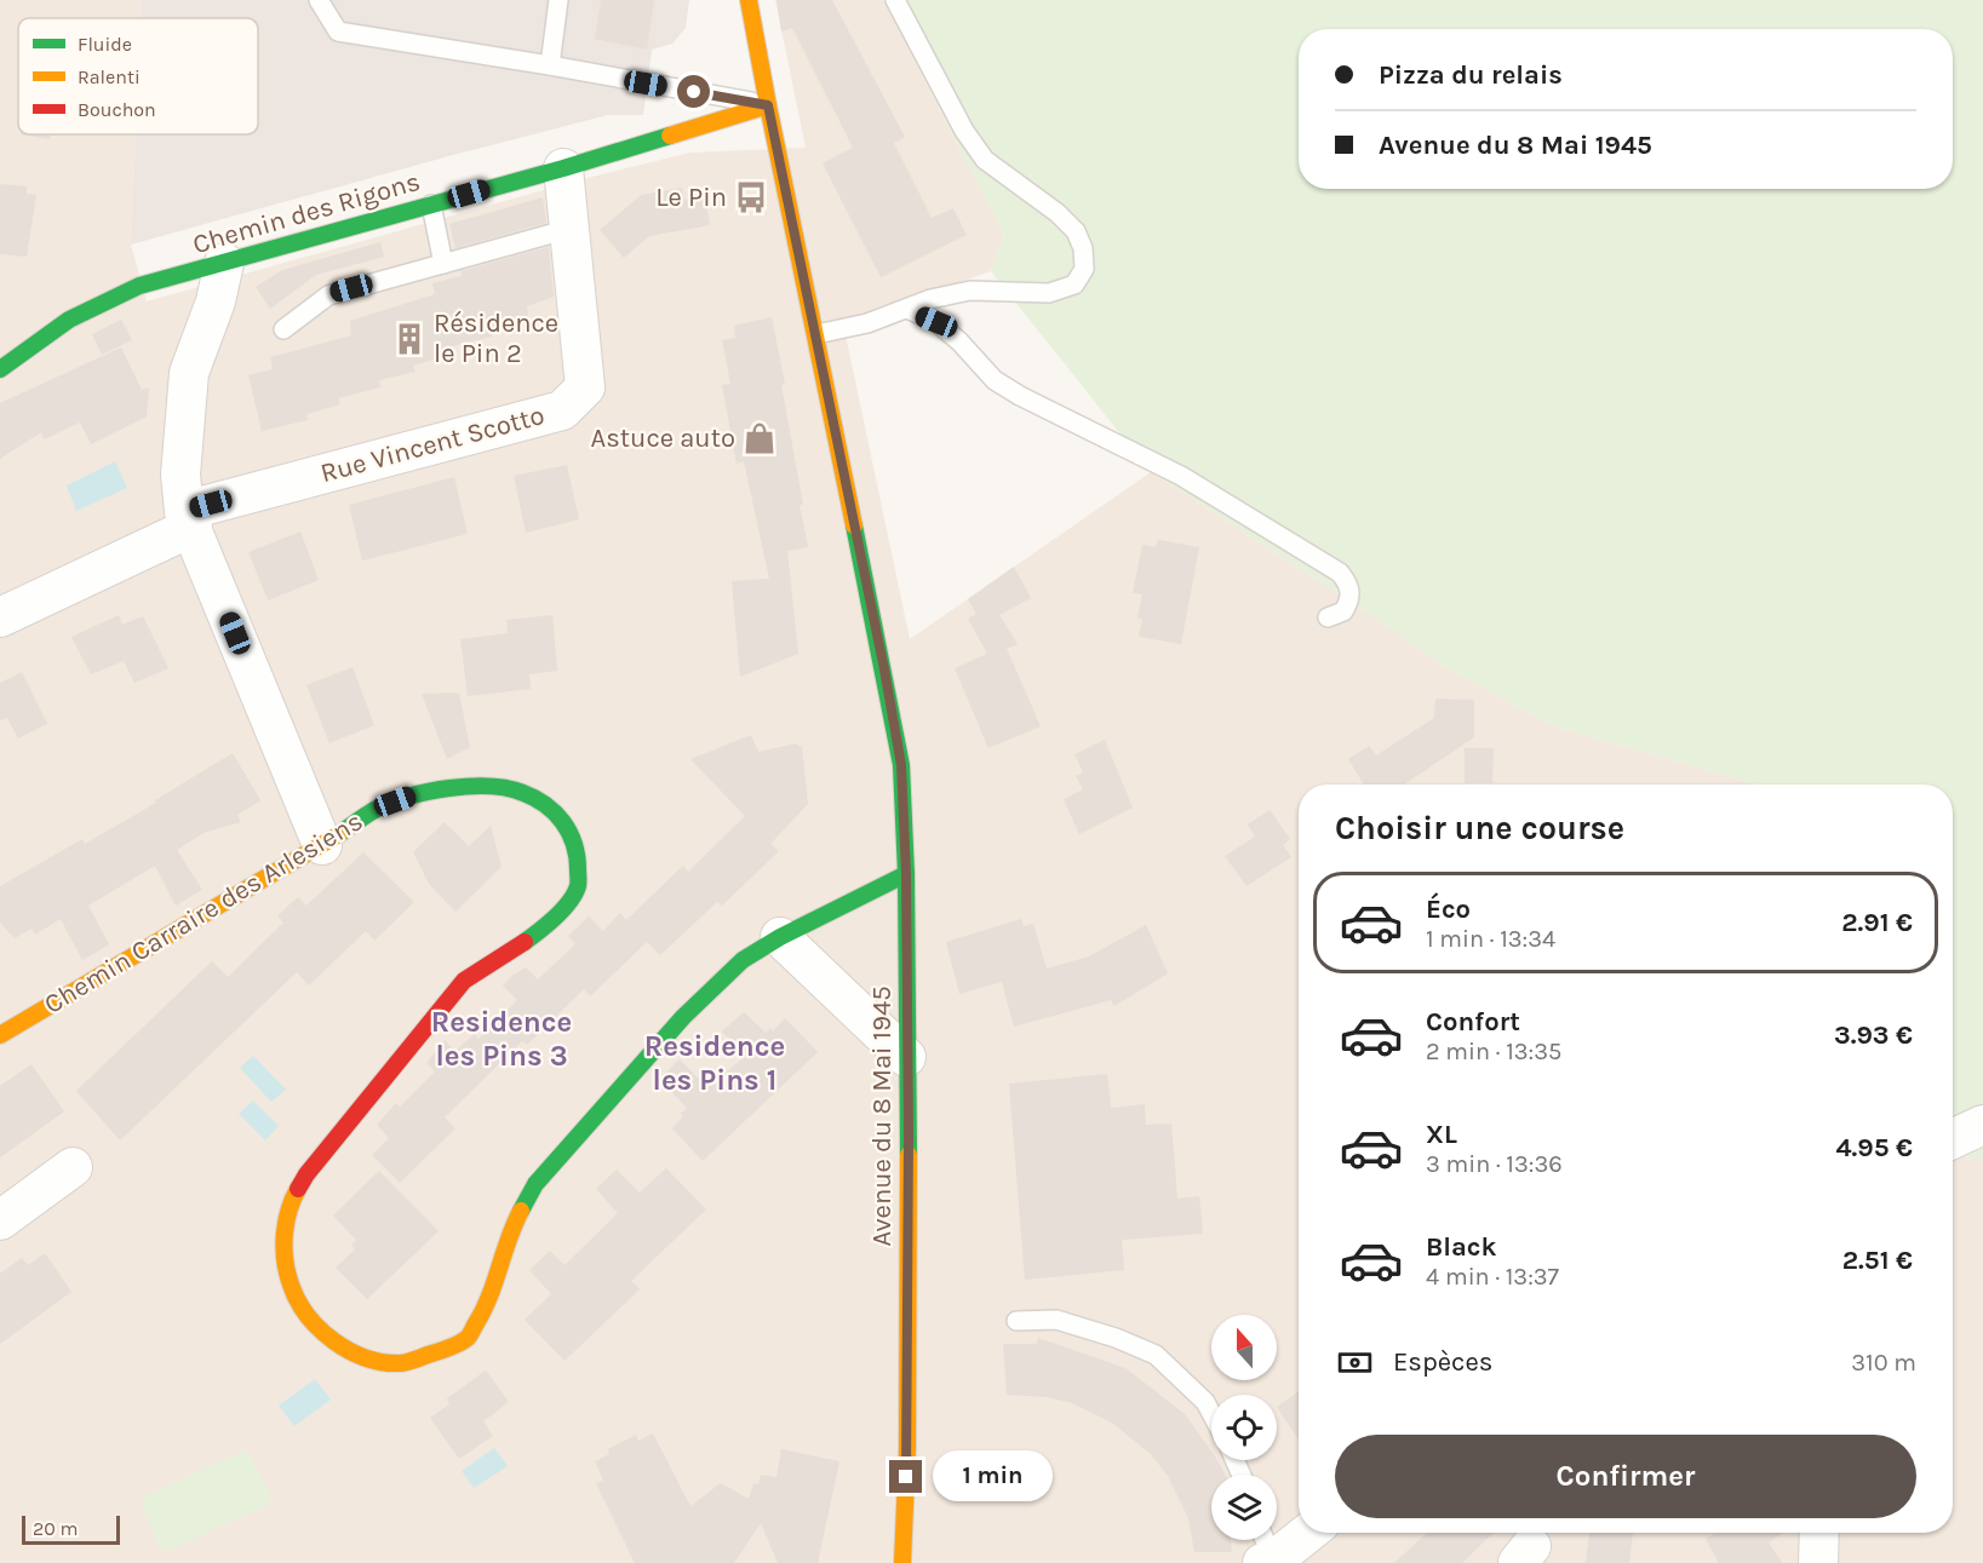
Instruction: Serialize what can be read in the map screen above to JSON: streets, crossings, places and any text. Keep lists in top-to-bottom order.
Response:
{
  "streets": {
    "street": [
      "Chemin des Rigons",
      "Rue Vincent Scotto",
      "Chemin Carraire des Arlesiens",
      "Avenue du 8 Mai 1945"
    ]
  },
  "crossings": [
    ["Chemin des Rigons", "Rue Vincent Scotto"],
    ["Chemin des Rigons", "Avenue du 8 Mai 1945"],
    ["Chemin Carraire des Arlesiens", "Avenue du 8 Mai 1945"]
  ],
  "districts": ["Residence les Pins 3", "Residence les Pins 1"],
  "places": {
    "bus stop": ["Le Pin"],
    "building": ["Résidence le Pin 2"],
    "shop": ["Astuce auto"]
  },
  "legend": ["Fluide", "Ralenti", "Bouchon"],
  "scale_bar": "20 m",
  "north": "top",
  "page": {
    "banner": ["Pizza du relais", "Avenue du 8 Mai 1945"],
    "heading": "Choisir une course",
    "list": [
      {
        "name": "Éco",
        "note": "1 min · 13:34",
        "value": "2.91 €"
      },
      {
        "name": "Confort",
        "note": "2 min · 13:35",
        "value": "3.93 €"
      },
      {
        "name": "XL",
        "note": "3 min · 13:36",
        "value": "4.95 €"
      },
      {
        "name": "Black",
        "note": "4 min · 13:37",
        "value": "2.51 €"
      }
    ],
    "pay": ["Espèces", "310 m"],
    "buttons": "Confirmer",
    "bubble": "1 min",
    "scale": "20 m"
  }
}
